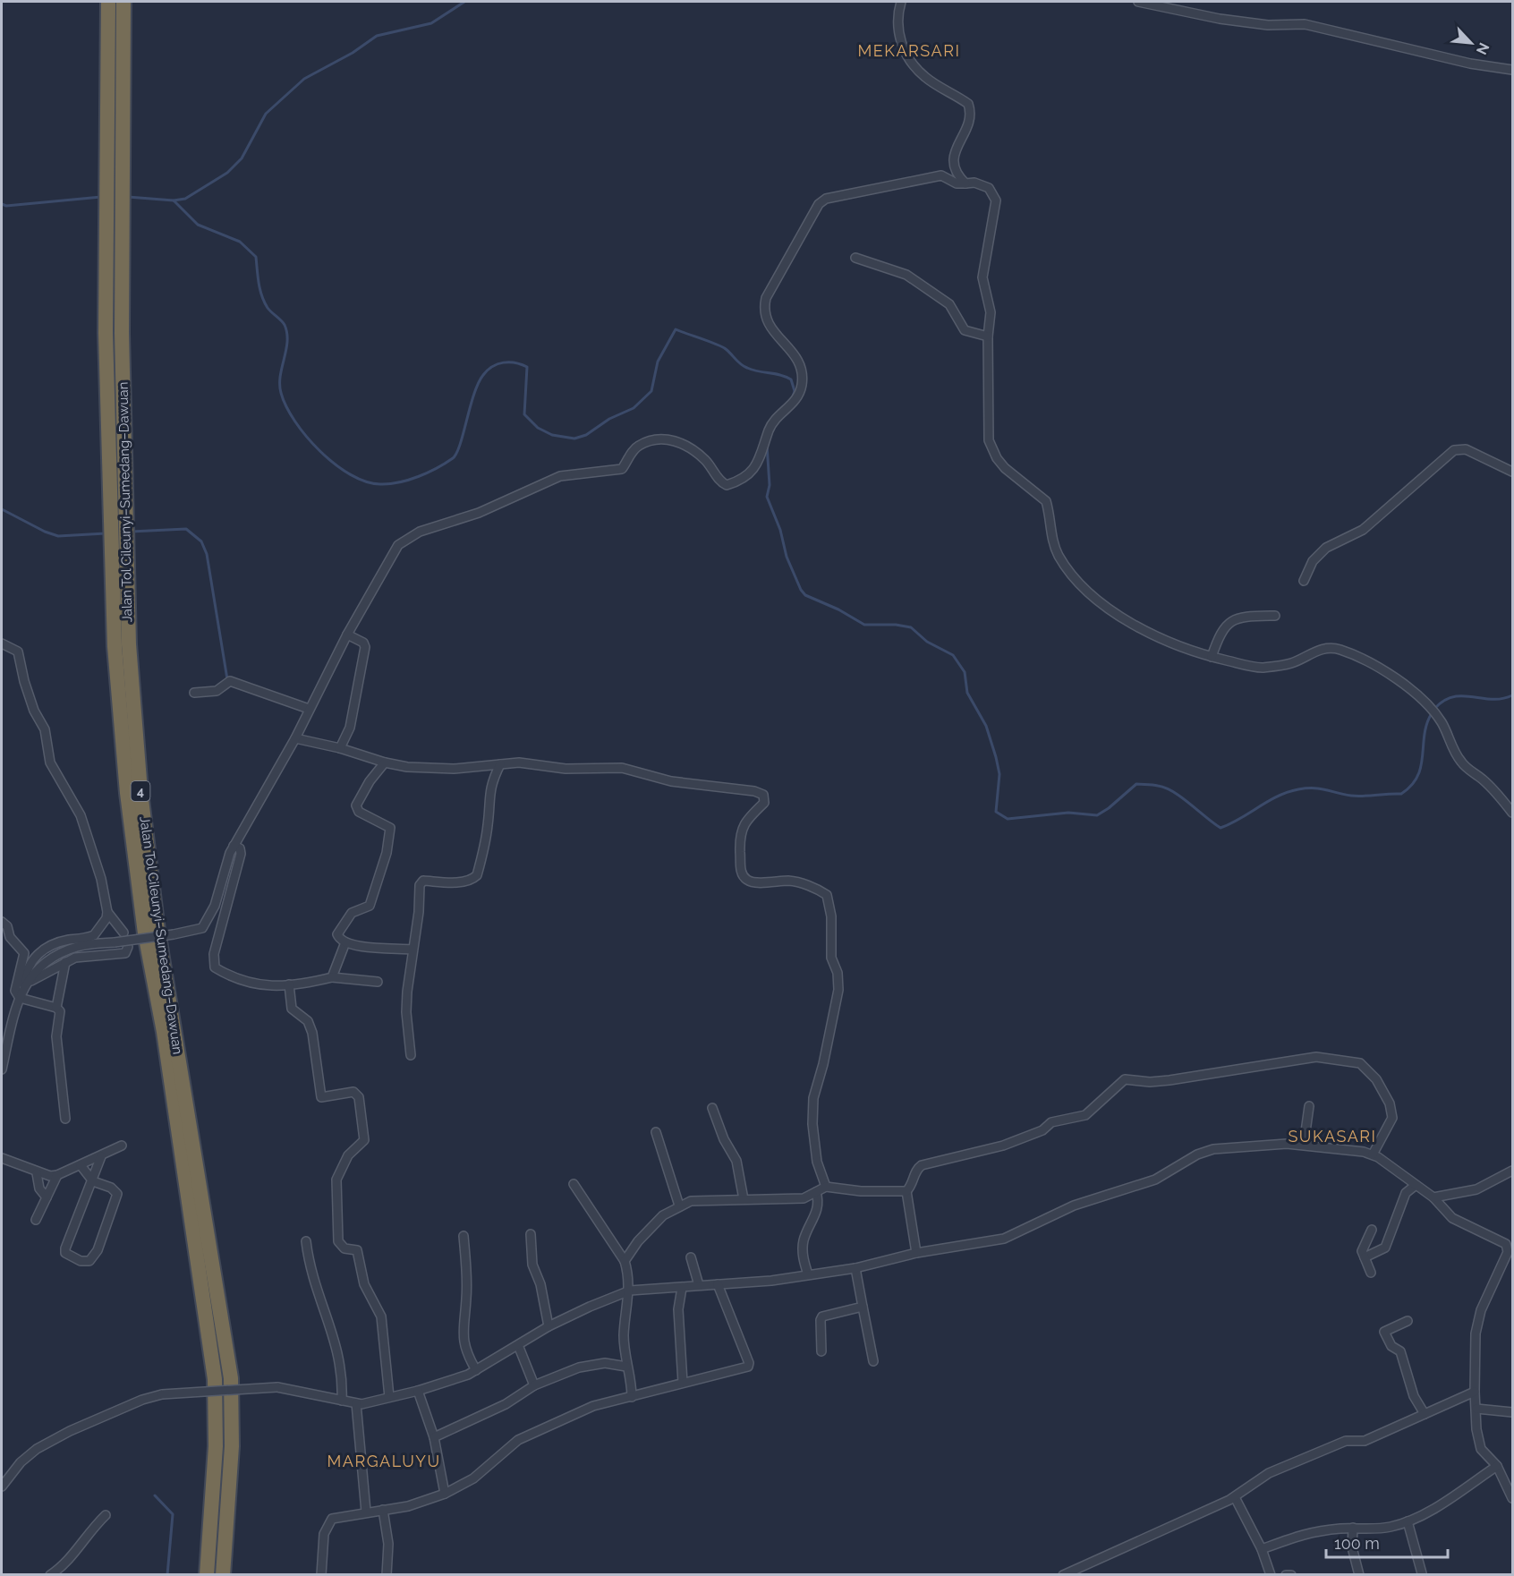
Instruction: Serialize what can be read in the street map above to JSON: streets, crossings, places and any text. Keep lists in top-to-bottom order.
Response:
{
  "streets": {
    "highway": ["Jalan Tol Cileunyi–Sumedang–Dawuan", "4"]
  },
  "districts": ["MEKARSARI", "SUKASARI", "MARGALUYU"],
  "scale_bar": "100 m",
  "north": "bottom right"
}
